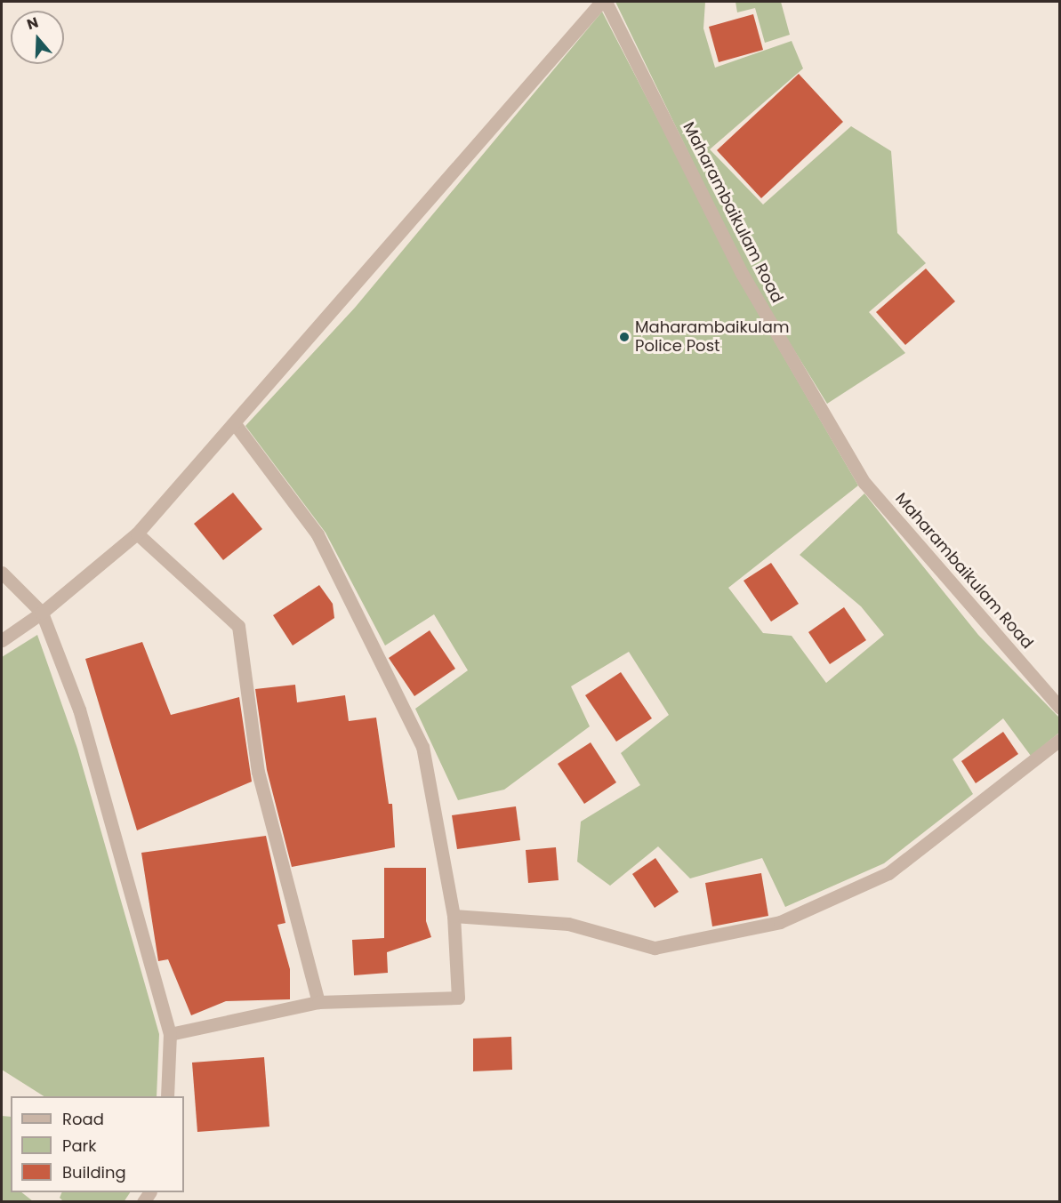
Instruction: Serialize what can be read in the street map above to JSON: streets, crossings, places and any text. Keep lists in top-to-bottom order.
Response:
{
  "streets": {
    "street": ["Maharambaikulam Road"]
  },
  "places": ["Maharambaikulam Police Post"],
  "legend": ["Road", "Park", "Building"],
  "north": "top"
}
